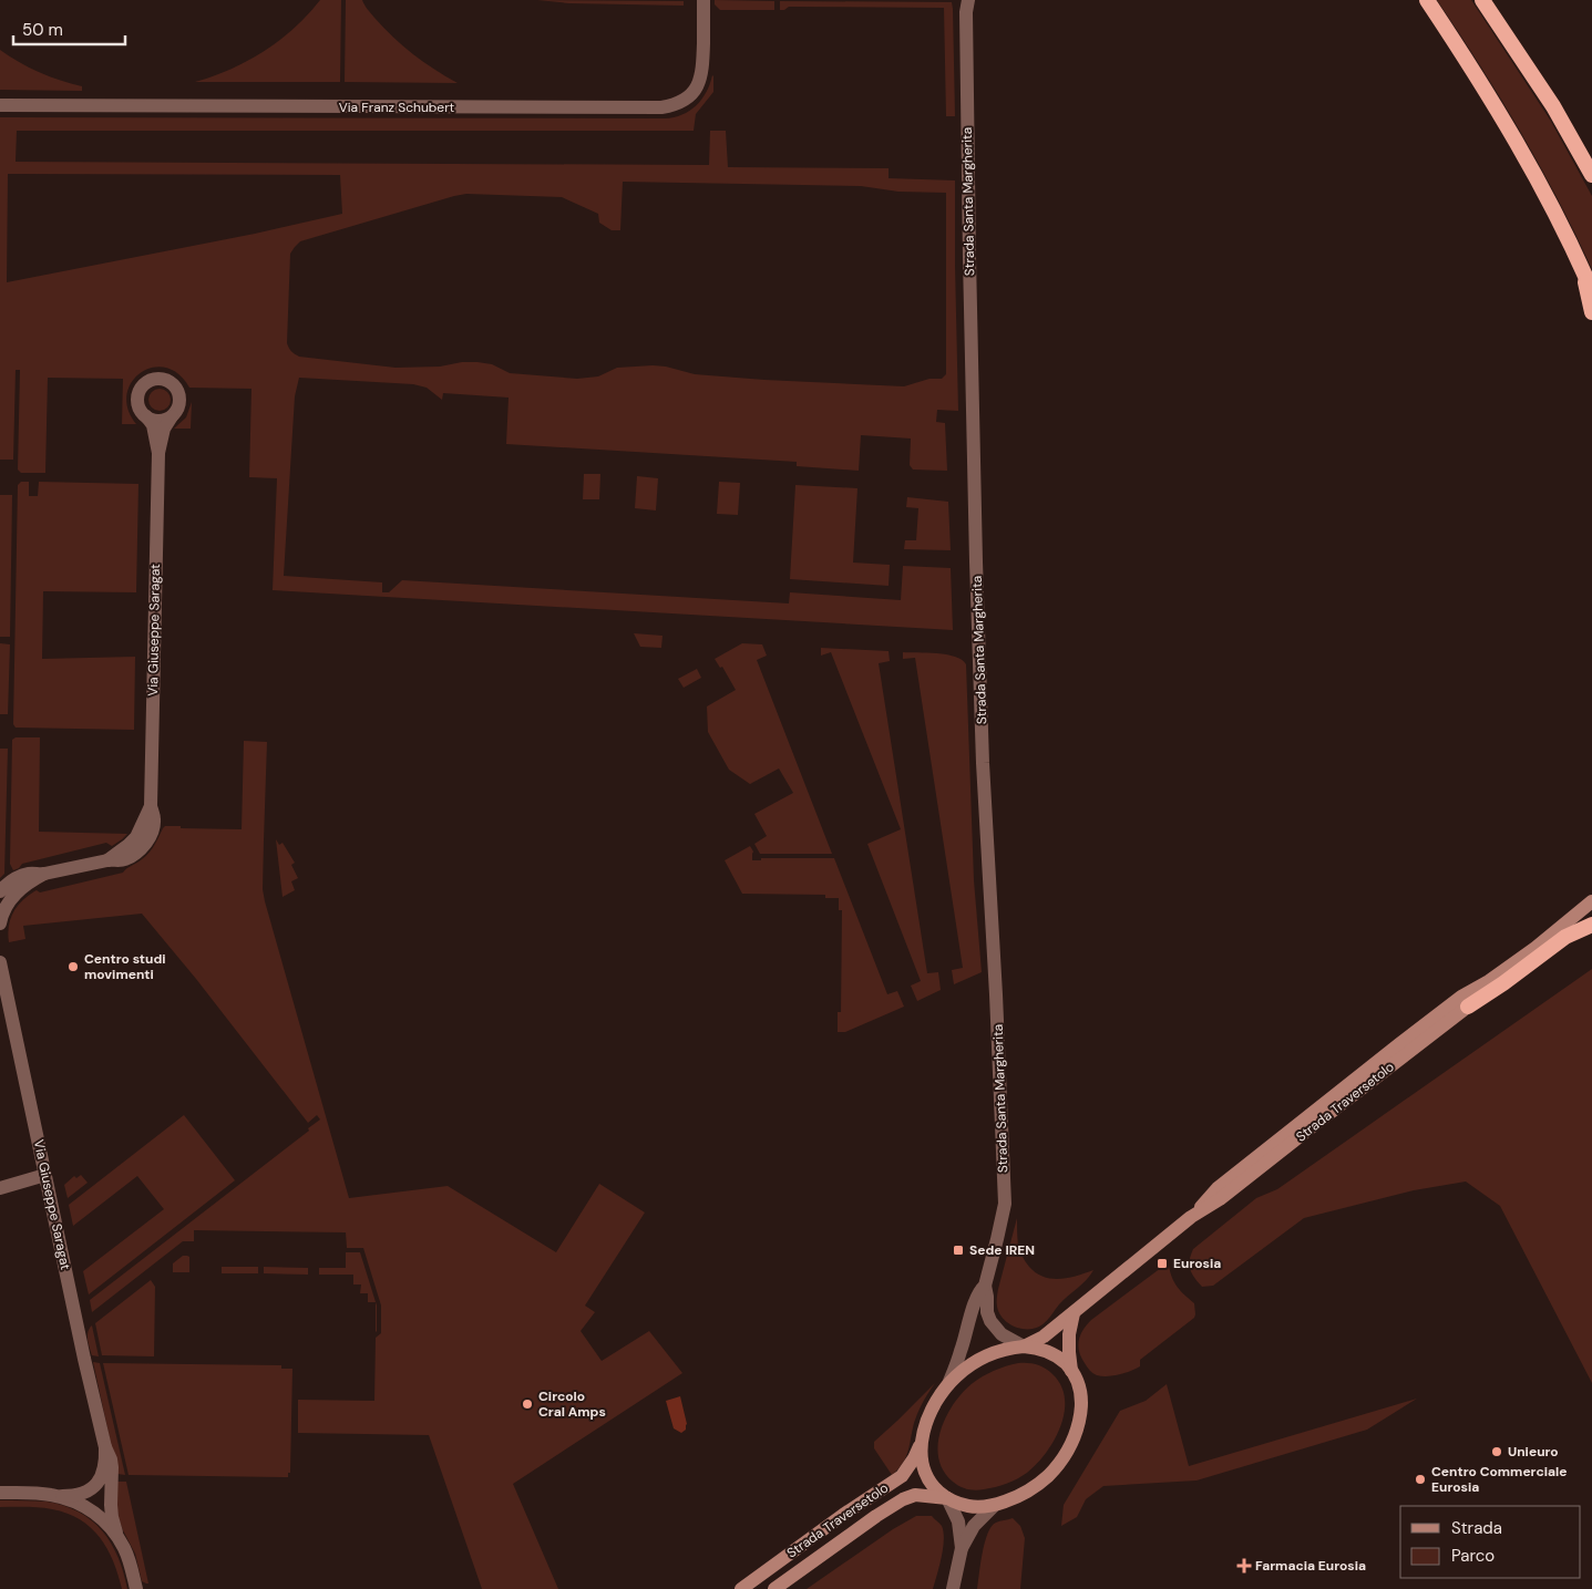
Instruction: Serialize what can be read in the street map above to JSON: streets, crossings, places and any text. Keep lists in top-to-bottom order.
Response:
{
  "streets": {
    "main road": ["Strada Traversetolo"],
    "street": ["Via Franz Schubert", "Strada Santa Margherita", "Via Giuseppe Saragat"]
  },
  "crossings": [
    ["Strada Santa Margherita", "Strada Traversetolo"]
  ],
  "places": {
    "other": [
      "Centro studi movimenti",
      "Circolo Cral Amps",
      "Unieuro",
      "Centro Commerciale Eurosia"
    ],
    "transit": ["Sede IREN", "Eurosia"],
    "health": ["Farmacia Eurosia"]
  },
  "legend": ["Strada", "Parco"],
  "scale_bar": "50 m"
}
